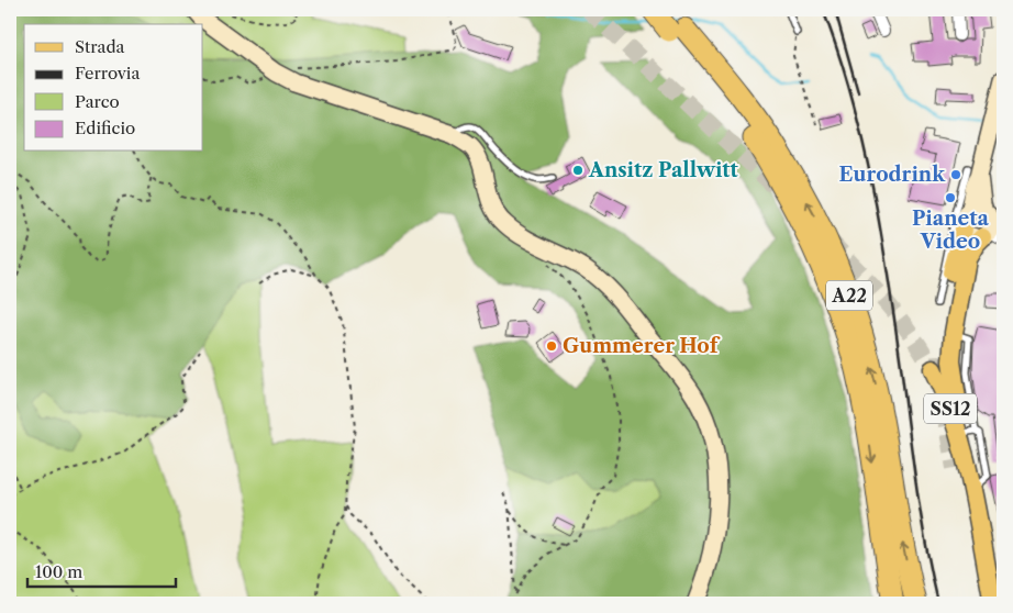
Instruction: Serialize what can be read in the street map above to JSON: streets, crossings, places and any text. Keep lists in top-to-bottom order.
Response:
{
  "streets": {
    "highway": ["A22"],
    "main road": ["SS12"]
  },
  "places": [
    "Ansitz Pallwitt",
    "Eurodrink",
    "Pianeta Video",
    "Gummerer Hof"
  ],
  "legend": [
    "Strada",
    "Ferrovia",
    "Parco",
    "Edificio"
  ],
  "scale_bar": "100 m"
}
